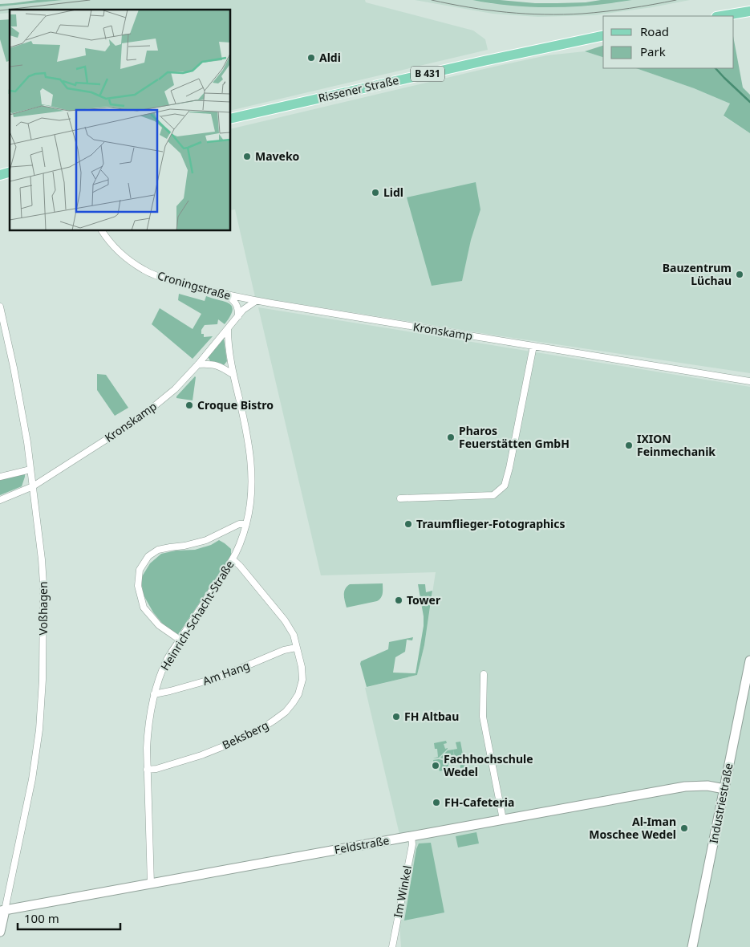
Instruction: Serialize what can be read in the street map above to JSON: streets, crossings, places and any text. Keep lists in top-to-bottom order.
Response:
{
  "streets": {
    "main road": ["B 431", "Rissener Straße"],
    "street": [
      "Croningstraße",
      "Kronskamp",
      "Voßhagen",
      "Heinrich-Schacht-Straße",
      "Am Hang",
      "Beksberg",
      "Industriestraße",
      "Feldstraße",
      "Im Winkel"
    ]
  },
  "crossings": [
    ["Croningstraße", "Kronskamp"],
    ["Kronskamp", "Voßhagen"],
    ["Kronskamp", "Heinrich-Schacht-Straße"],
    ["Voßhagen", "Feldstraße"],
    ["Heinrich-Schacht-Straße", "Am Hang"],
    ["Heinrich-Schacht-Straße", "Beksberg"],
    ["Heinrich-Schacht-Straße", "Feldstraße"],
    ["Am Hang", "Beksberg"],
    ["Industriestraße", "Feldstraße"],
    ["Feldstraße", "Im Winkel"]
  ],
  "places": [
    "Aldi",
    "Maveko",
    "Lidl",
    "Bauzentrum Lüchau",
    "Croque Bistro",
    "Pharos Feuerstätten GmbH",
    "IXION Feinmechanik",
    "Traumflieger-Fotographics",
    "Tower",
    "FH Altbau",
    "Fachhochschule Wedel",
    "FH-Cafeteria",
    "Al-Iman Moschee Wedel"
  ],
  "legend": ["Road", "Park"],
  "scale_bar": "100 m"
}
